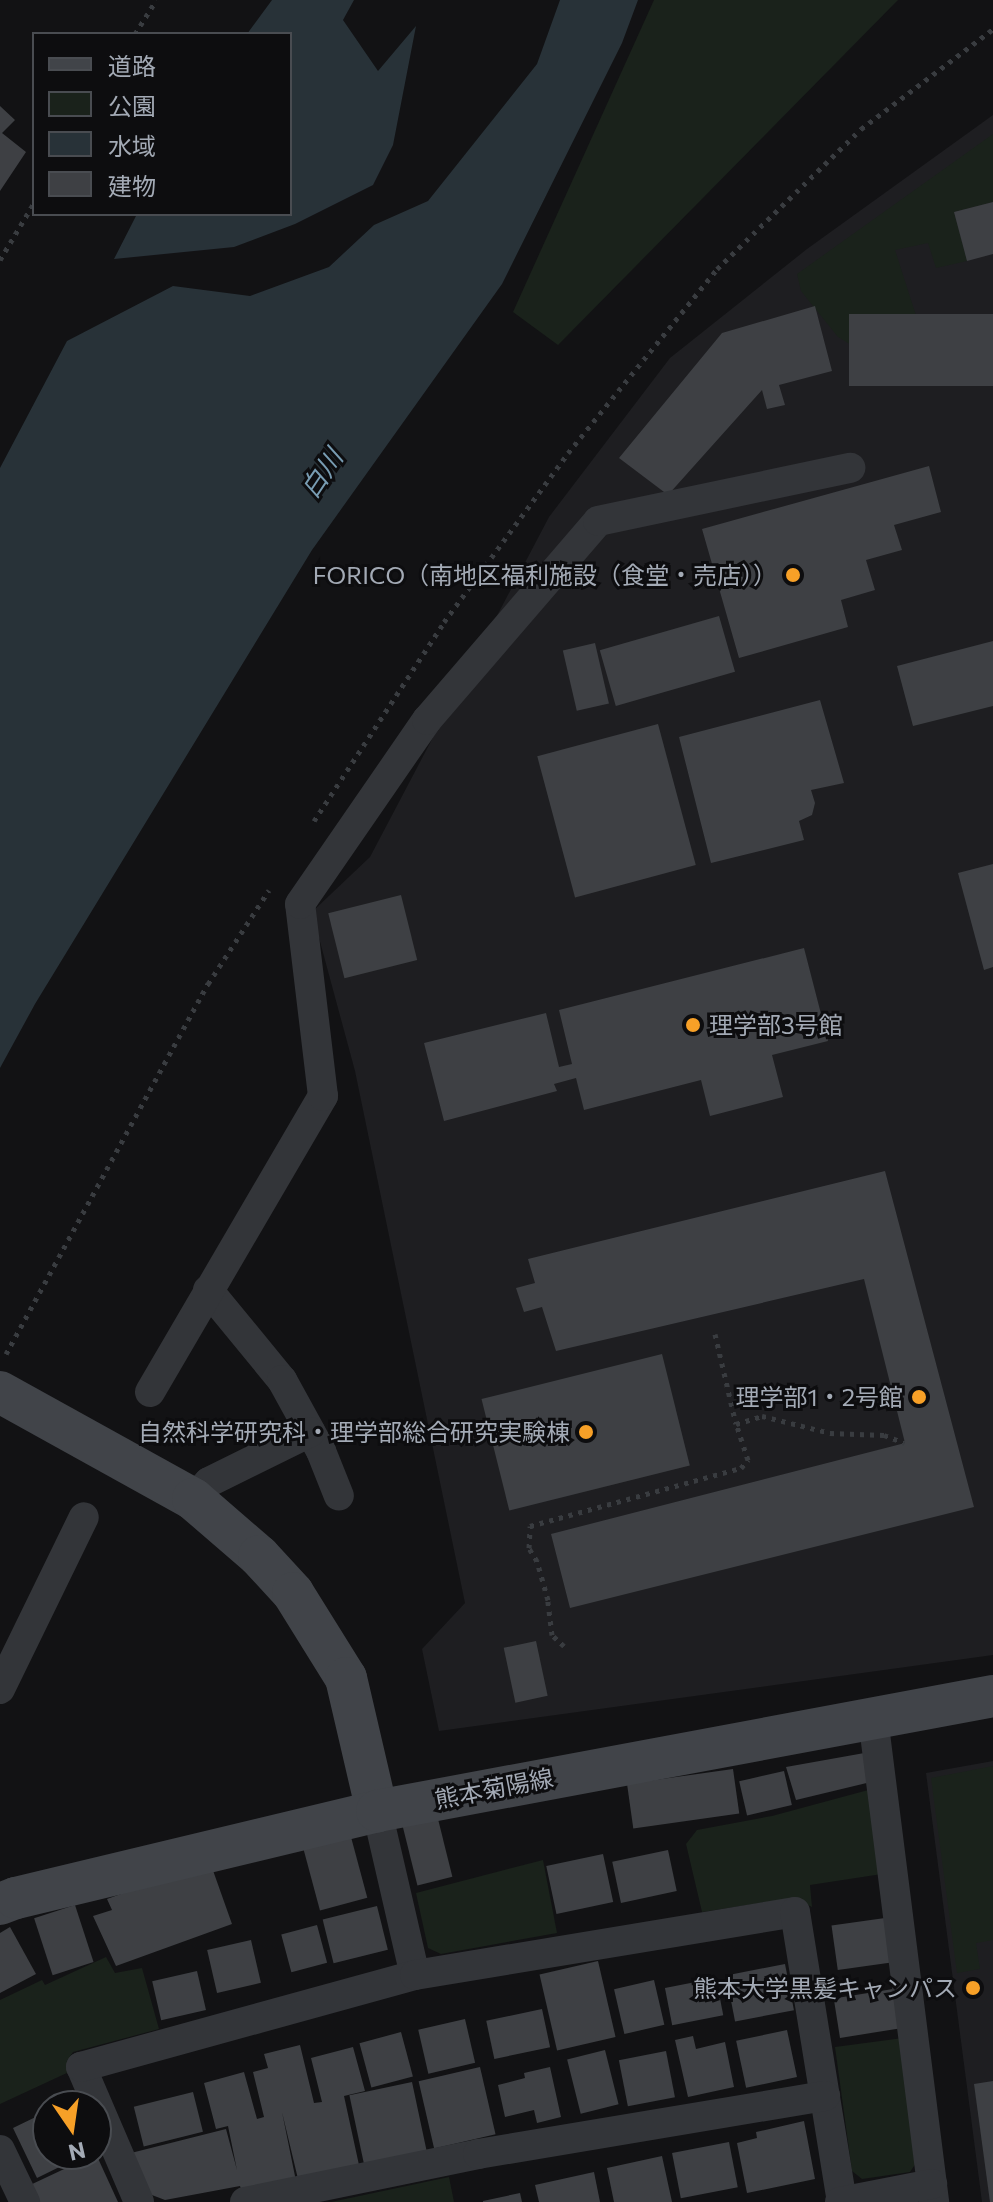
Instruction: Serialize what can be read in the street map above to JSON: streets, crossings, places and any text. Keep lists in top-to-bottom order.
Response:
{
  "streets": {
    "main road": ["熊本菊陽線"]
  },
  "water": ["白川"],
  "places": [
    "FORICO（南地区福利施設（食堂・売店））",
    "理学部3号館",
    "理学部1・2号館",
    "自然科学研究科・理学部総合研究実験棟",
    "熊本大学黒髪キャンパス"
  ],
  "legend": [
    "道路",
    "公園",
    "水域",
    "建物"
  ],
  "north": "bottom"
}
